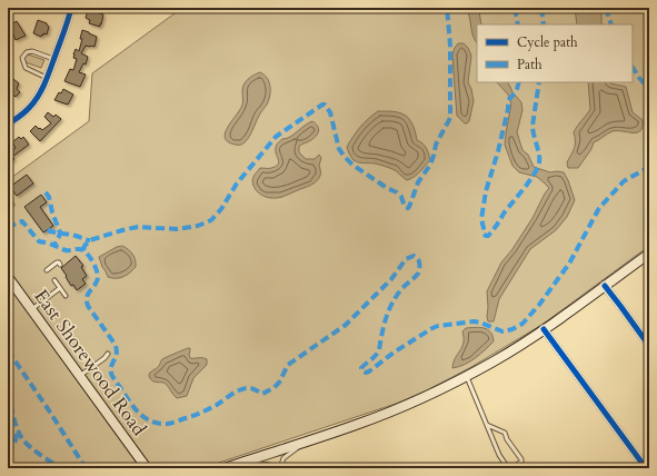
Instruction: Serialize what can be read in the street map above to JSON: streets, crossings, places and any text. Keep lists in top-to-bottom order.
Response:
{
  "streets": {
    "main road": ["East Shorewood Road"]
  },
  "legend": ["Cycle path", "Path"]
}
